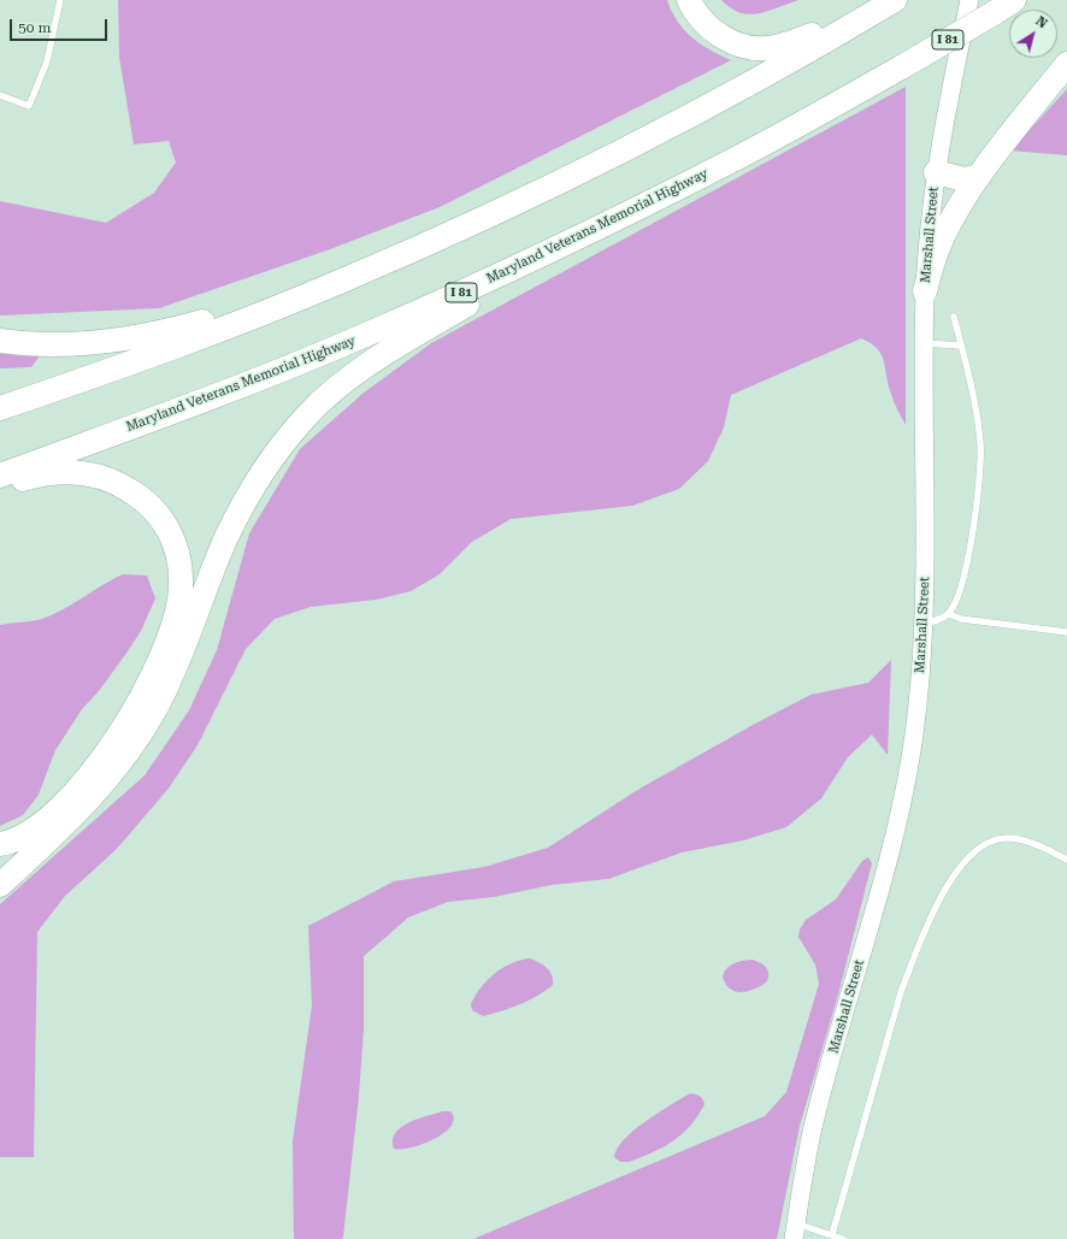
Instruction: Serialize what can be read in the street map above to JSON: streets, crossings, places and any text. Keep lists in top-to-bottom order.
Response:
{
  "streets": {
    "highway": ["I 81", "Maryland Veterans Memorial Highway"],
    "main road": ["Marshall Street"]
  },
  "scale_bar": "50 m",
  "north": "top right"
}
